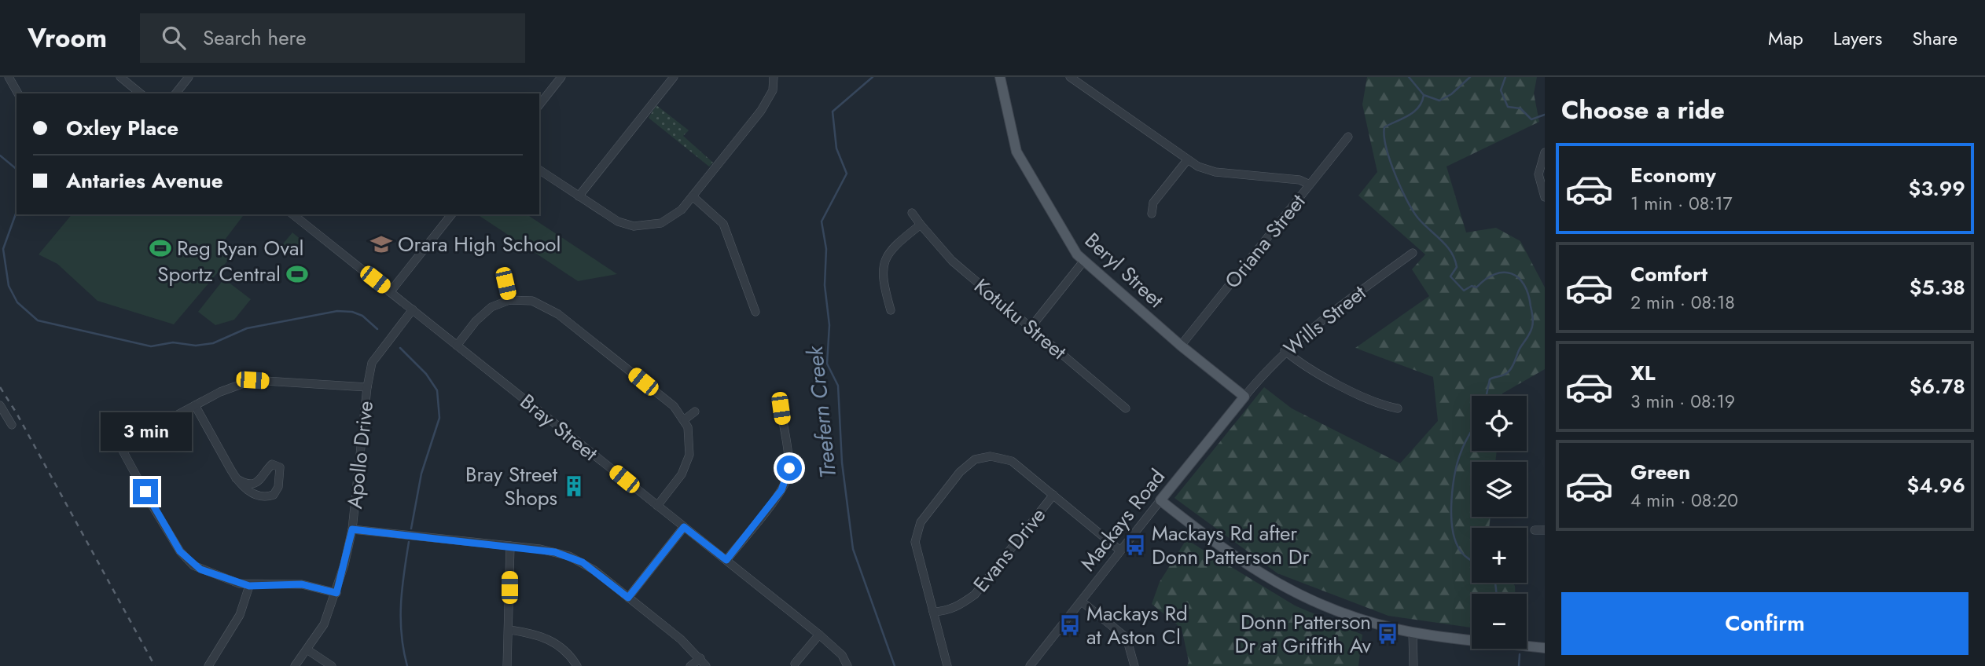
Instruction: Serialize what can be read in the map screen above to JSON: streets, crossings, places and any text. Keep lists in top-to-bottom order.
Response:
{
  "streets": {
    "main road": ["Beryl Street", "Mackays Road"],
    "street": [
      "Oriana Street",
      "Kotuku Street",
      "Wills Street",
      "Bray Street",
      "Apollo Drive",
      "Evans Drive"
    ]
  },
  "crossings": [
    ["Oriana Street", "Beryl Street"],
    ["Beryl Street", "Wills Street"],
    ["Beryl Street", "Mackays Road"],
    ["Wills Street", "Mackays Road"],
    ["Bray Street", "Apollo Drive"]
  ],
  "water": ["Treefern Creek"],
  "places": {
    "school or university": ["Orara High School"],
    "sports": ["Reg Ryan Oval", "Sportz Central"],
    "building": ["Bray Street Shops"],
    "bus stop": ["Mackays Rd after Donn Patterson Dr", "Mackays Rd at Aston Cl", "Donn Patterson Dr at Griffith Av"]
  },
  "page": {
    "header": "Vroom",
    "search": "Search here",
    "nav": ["Map", "Layers", "Share"],
    "heading": "Choose a ride",
    "banner": ["Oxley Place", "Antaries Avenue"],
    "list": [
      {
        "name": "Economy",
        "note": "1 min · 08:17",
        "value": "$3.99"
      },
      {
        "name": "Comfort",
        "note": "2 min · 08:18",
        "value": "$5.38"
      },
      {
        "name": "XL",
        "note": "3 min · 08:19",
        "value": "$6.78"
      },
      {
        "name": "Green",
        "note": "4 min · 08:20",
        "value": "$4.96"
      }
    ],
    "map_buttons": ["+", "−"],
    "bubble": "3 min",
    "buttons": "Confirm"
  }
}
